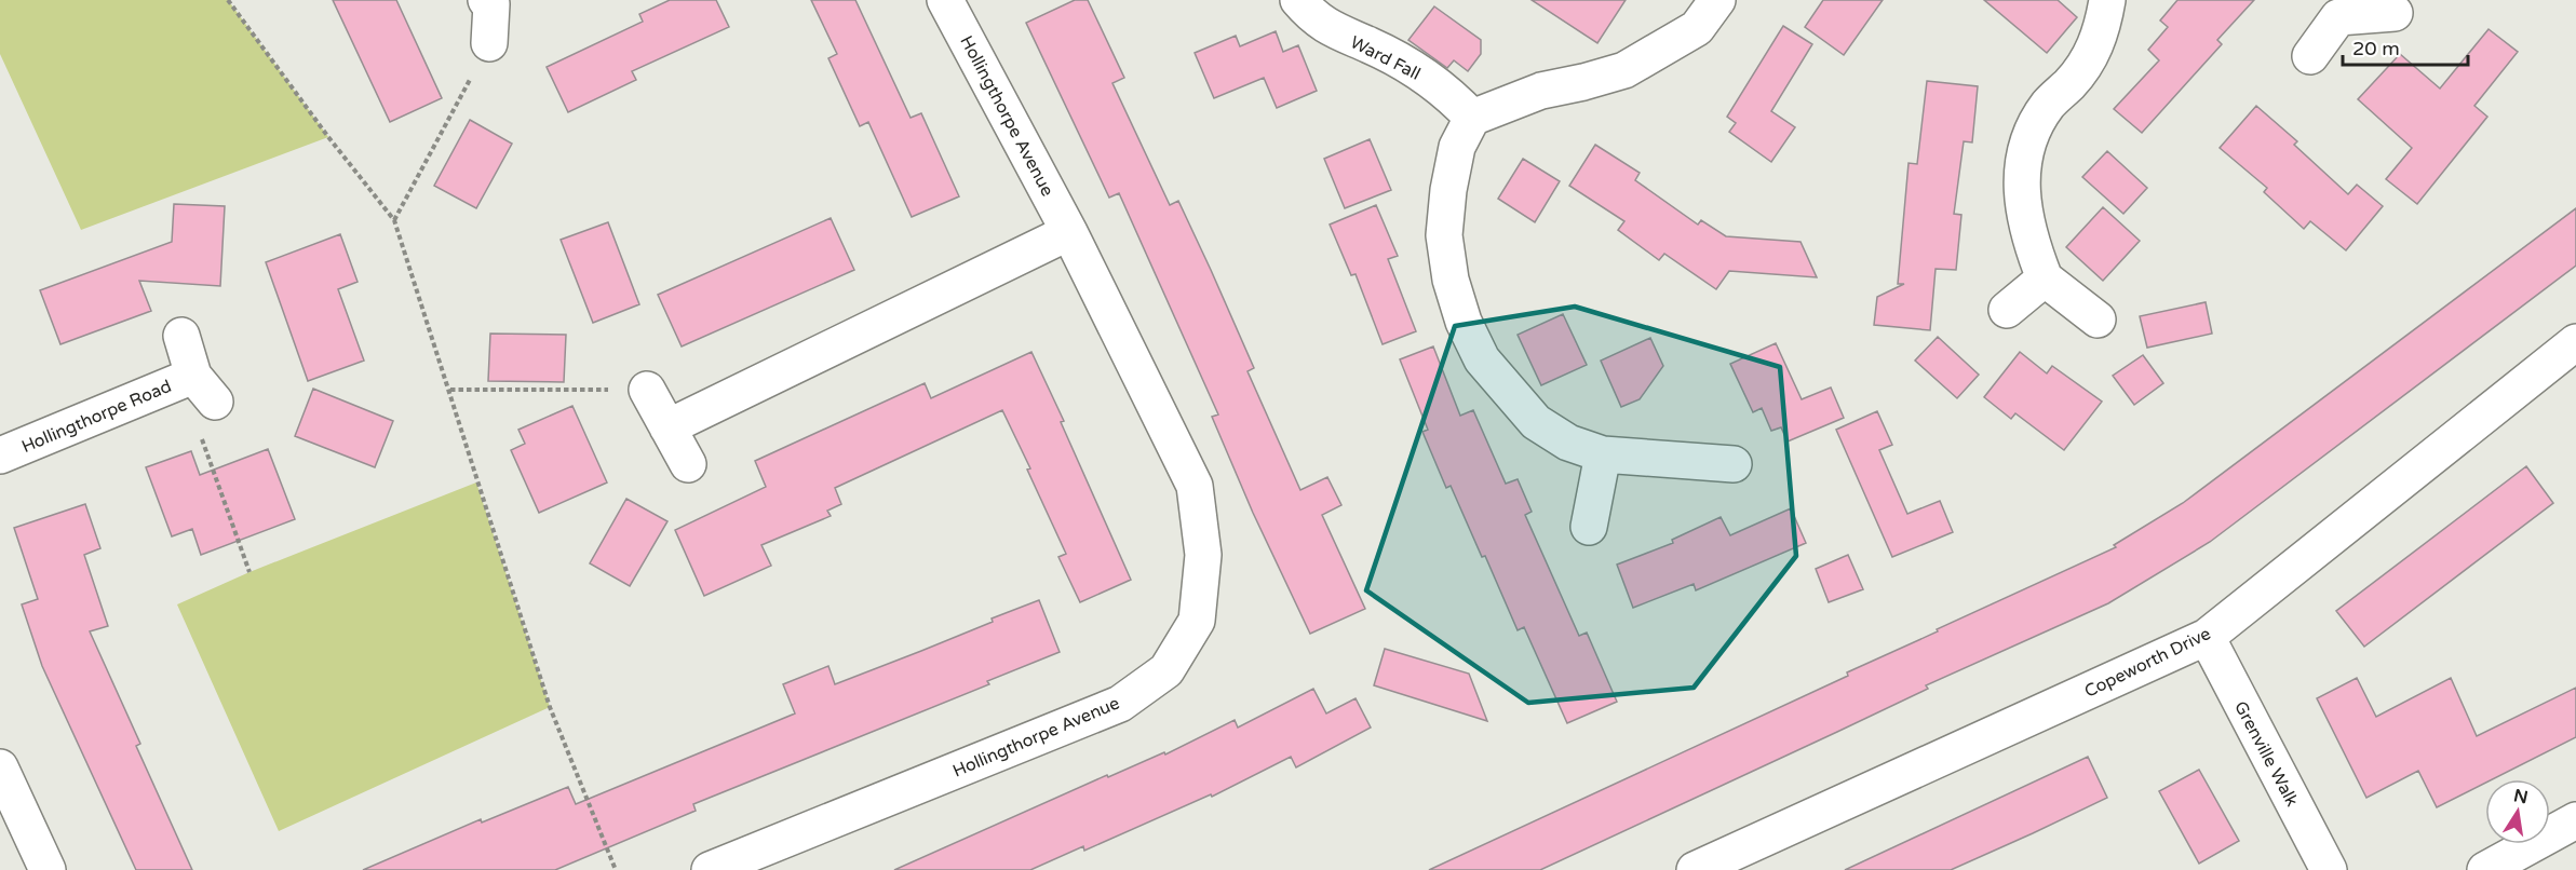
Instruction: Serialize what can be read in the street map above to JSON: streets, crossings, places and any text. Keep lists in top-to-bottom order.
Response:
{
  "streets": {
    "street": [
      "Ward Fall",
      "Hollingthorpe Avenue",
      "Hollingthorpe Road",
      "Copeworth Drive",
      "Grenville Walk"
    ]
  },
  "crossings": [
    ["Copeworth Drive", "Grenville Walk"]
  ],
  "scale_bar": "20 m",
  "north": "top"
}
